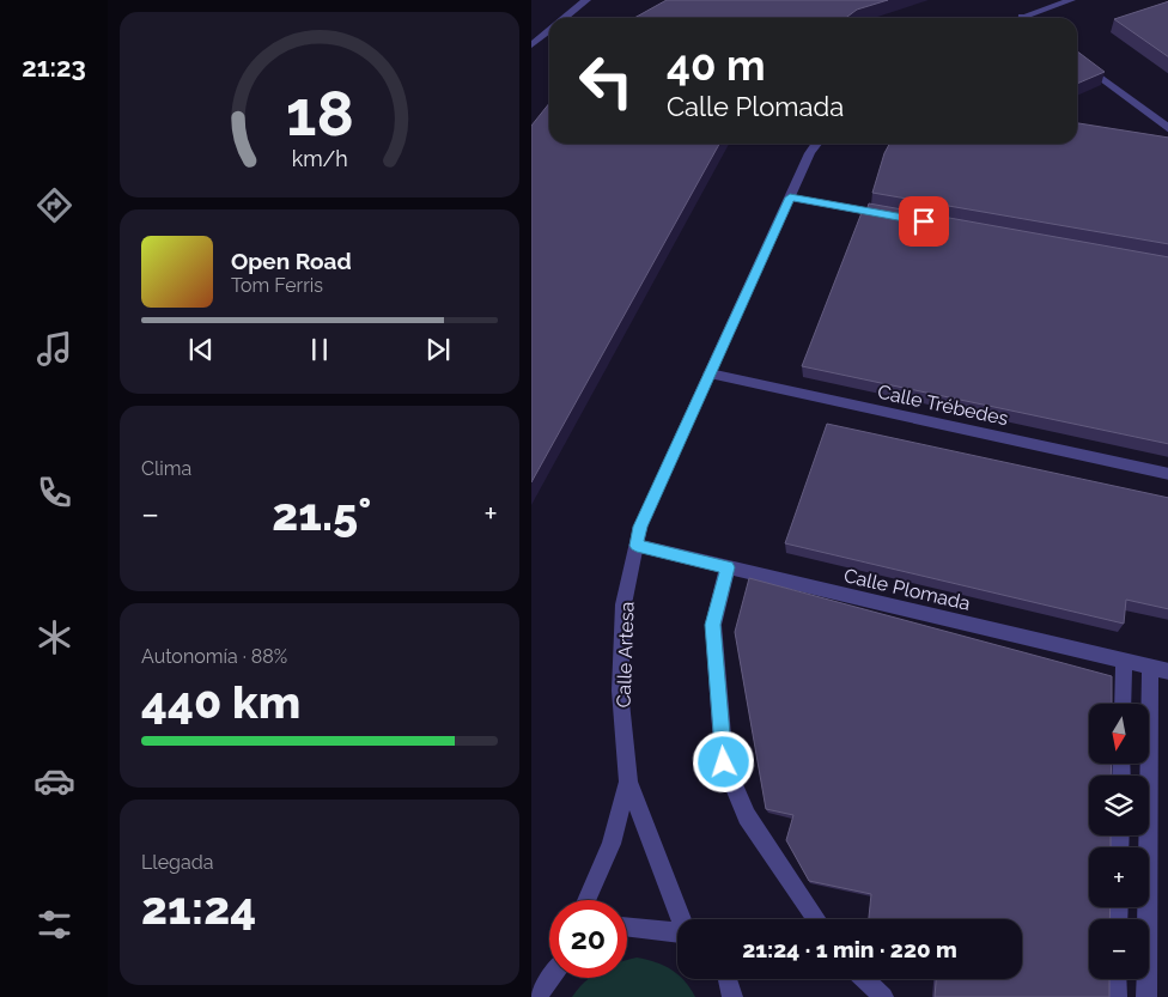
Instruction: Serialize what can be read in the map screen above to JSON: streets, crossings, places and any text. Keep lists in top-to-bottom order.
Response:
{
  "streets": {
    "street": ["Calle Trébedes", "Calle Plomada", "Calle Artesa"]
  },
  "crossings": [
    ["Calle Trébedes", "Calle Artesa"],
    ["Calle Plomada", "Calle Artesa"]
  ],
  "north": "bottom",
  "page": {
    "tabs": "21:23",
    "turn": ["40 m", "Calle Plomada"],
    "song": ["Open Road", "Tom Ferris"],
    "tile": [
      "Clima",
      ["Autonomía · 88%", "440 km"],
      ["Llegada", "21:24"]
    ],
    "heat": ["−", "21.5°", "+"],
    "map_buttons": ["+", "−"],
    "limit": "20",
    "trip": "21:24 · 1 min · 220 m",
    "gauge": ["18", "km/h"]
  }
}
